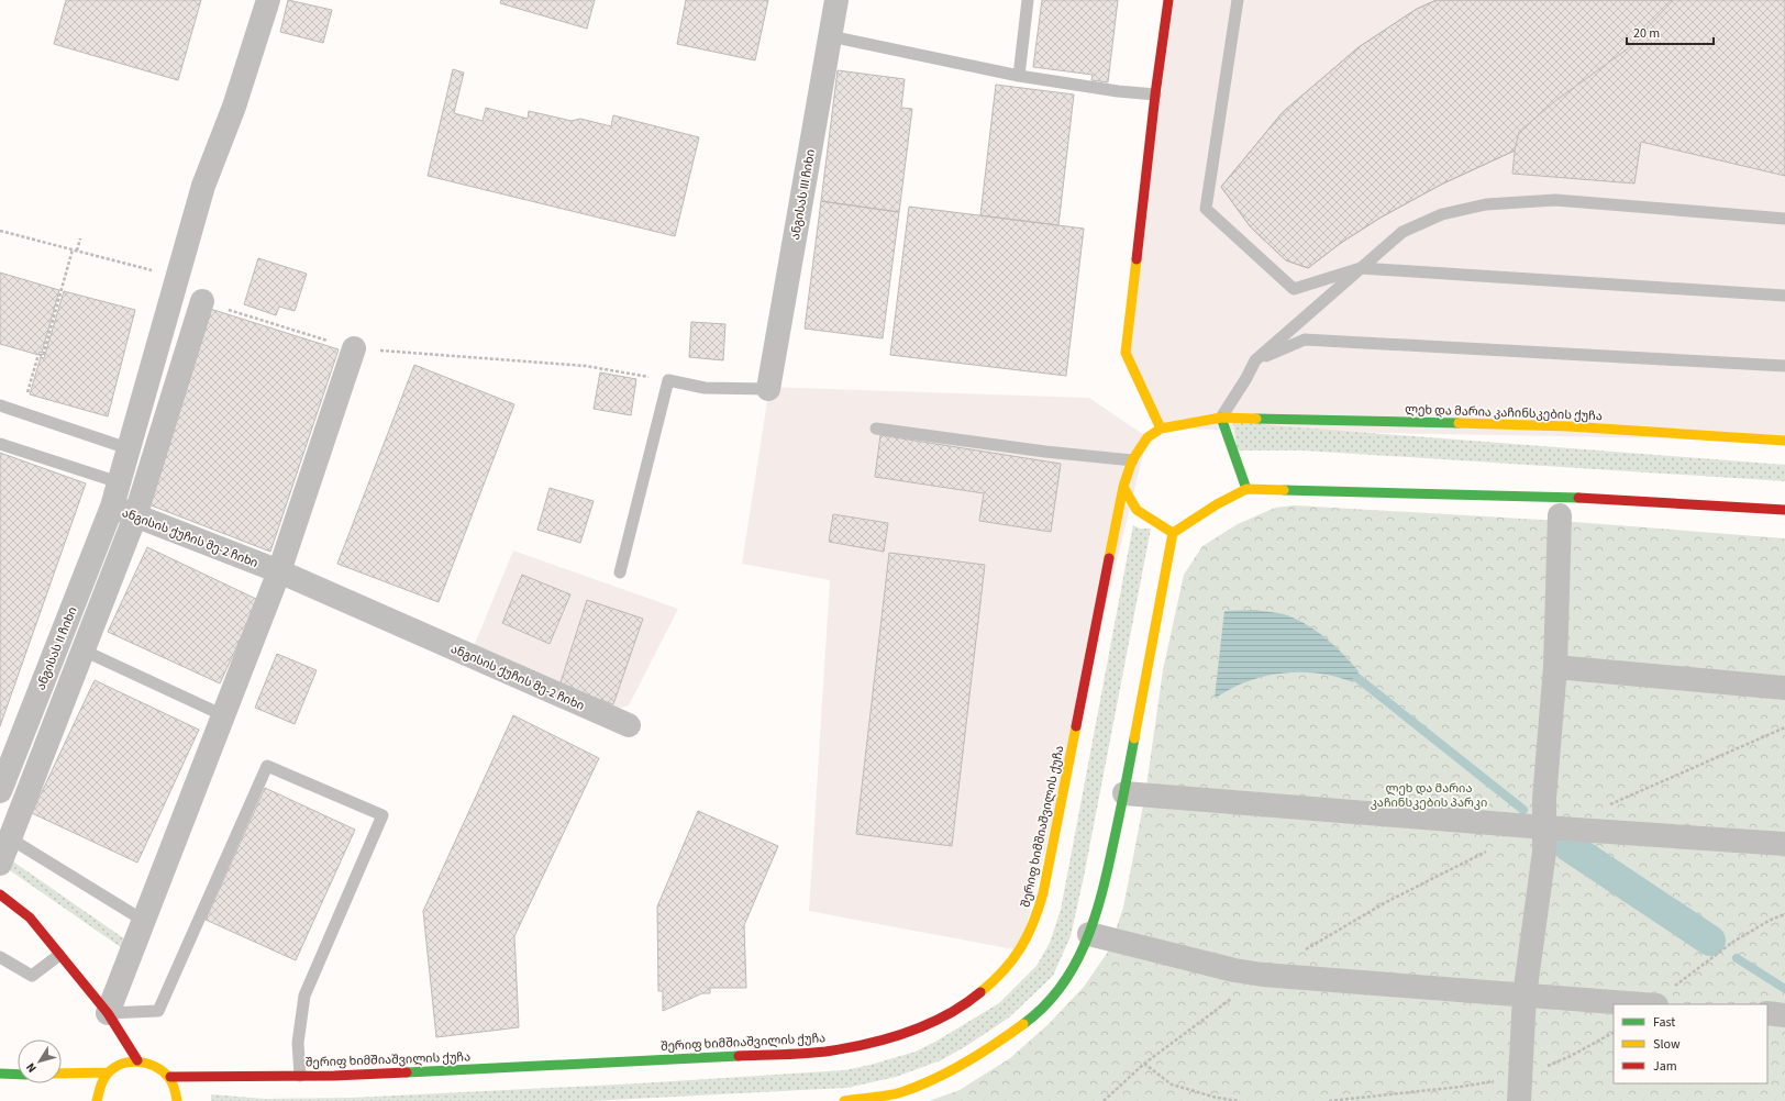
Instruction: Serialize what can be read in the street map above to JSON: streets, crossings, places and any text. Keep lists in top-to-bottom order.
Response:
{
  "streets": {
    "main road": ["ლეხ და მარია კაჩინსკების ქუჩა", "შერიფ ხიმშიაშვილის ქუჩა"],
    "street": ["ანგისას III ჩიხი", "ანგისის ქუჩის მე-2 ჩიხი", "ანგისას II ჩიხი"]
  },
  "crossings": [
    ["ლეხ და მარია კაჩინსკების ქუჩა", "შერიფ ხიმშიაშვილის ქუჩა"],
    ["ანგისის ქუჩის მე-2 ჩიხი", "ანგისას II ჩიხი"]
  ],
  "parks": ["ლეხ და მარია კაჩინსკების პარკი"],
  "legend": ["Fast", "Slow", "Jam"],
  "scale_bar": "20 m",
  "north": "bottom left"
}
